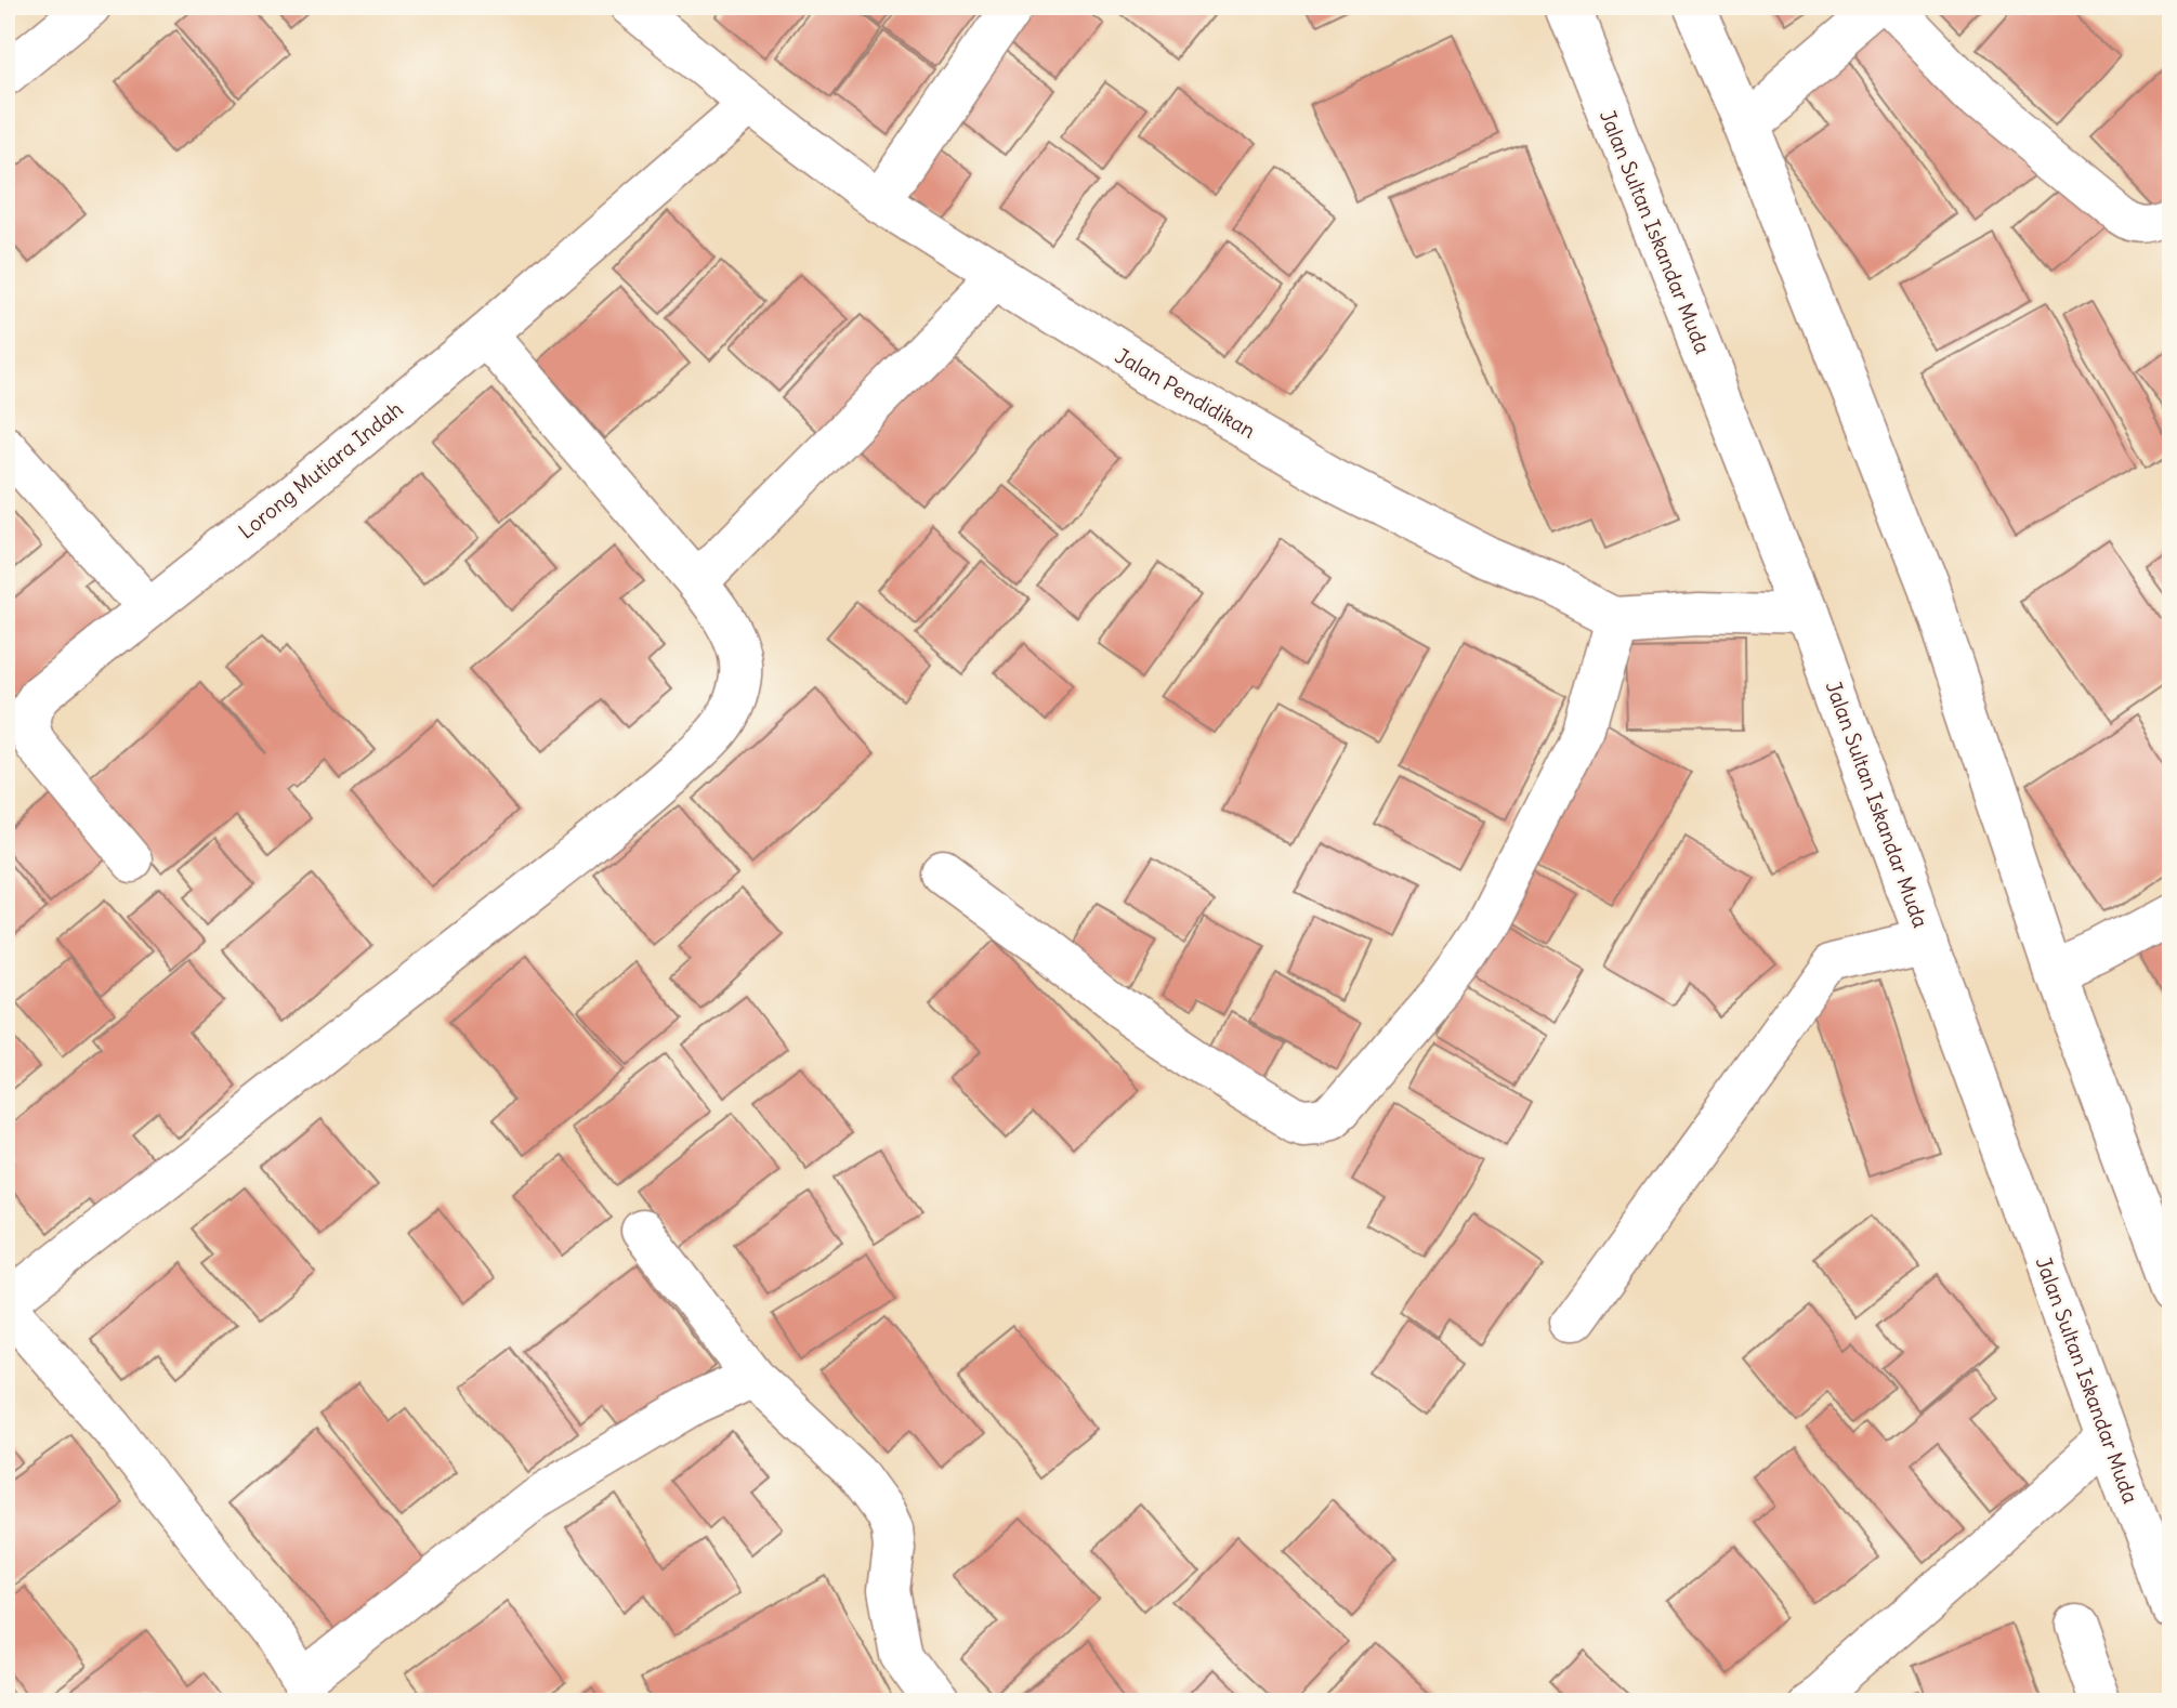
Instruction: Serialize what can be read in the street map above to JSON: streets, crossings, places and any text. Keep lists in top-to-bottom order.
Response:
{
  "streets": {
    "main road": ["Jalan Sultan Iskandar Muda", "Jalan Pendidikan", "Lorong Mutiara Indah"]
  },
  "crossings": [
    ["Jalan Pendidikan", "Lorong Mutiara Indah"]
  ]
}
